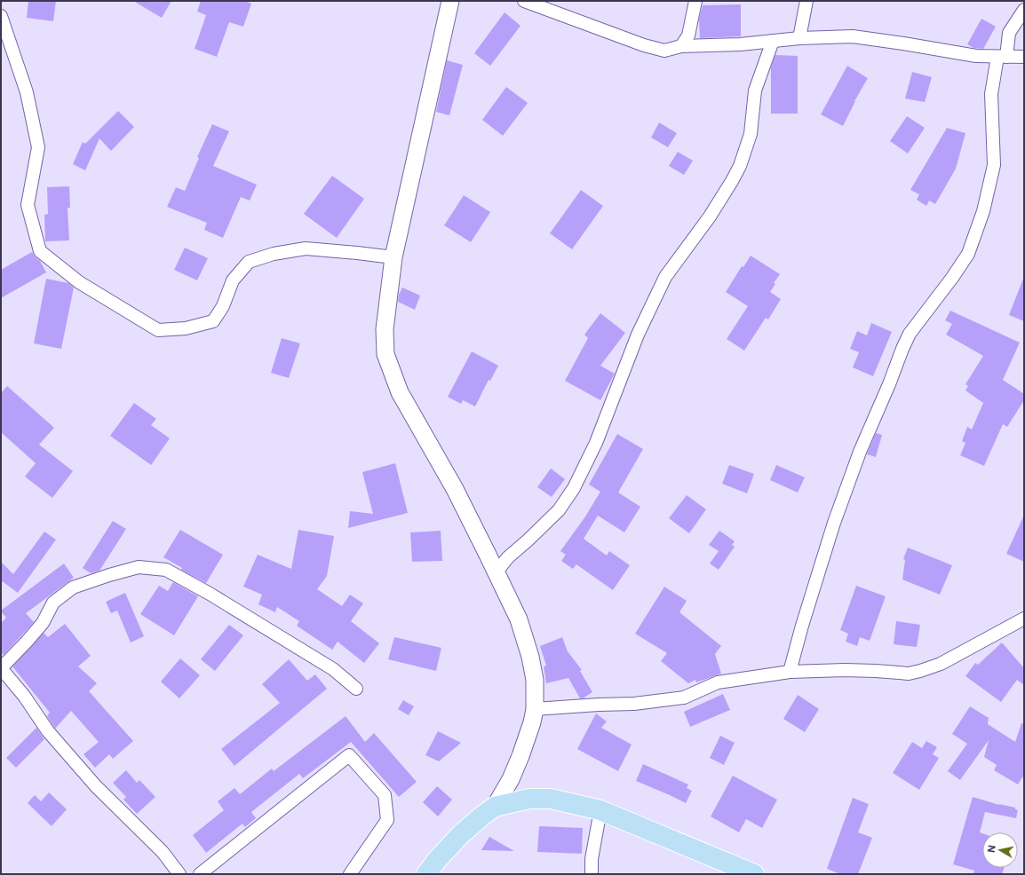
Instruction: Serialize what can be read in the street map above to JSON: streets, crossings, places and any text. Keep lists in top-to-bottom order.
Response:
{
  "north": "left"
}
